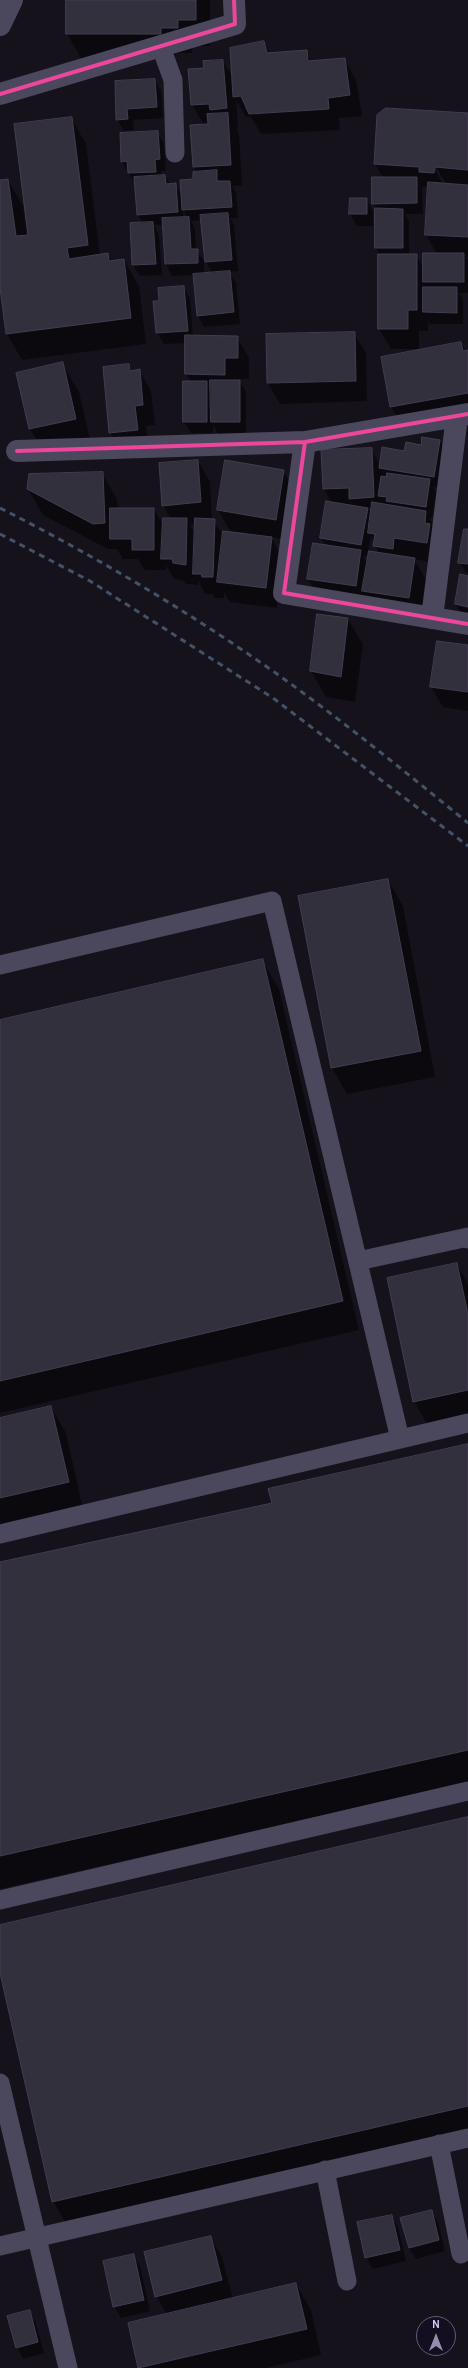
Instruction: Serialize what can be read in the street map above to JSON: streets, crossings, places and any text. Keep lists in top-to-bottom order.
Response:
{
  "north": "top"
}
